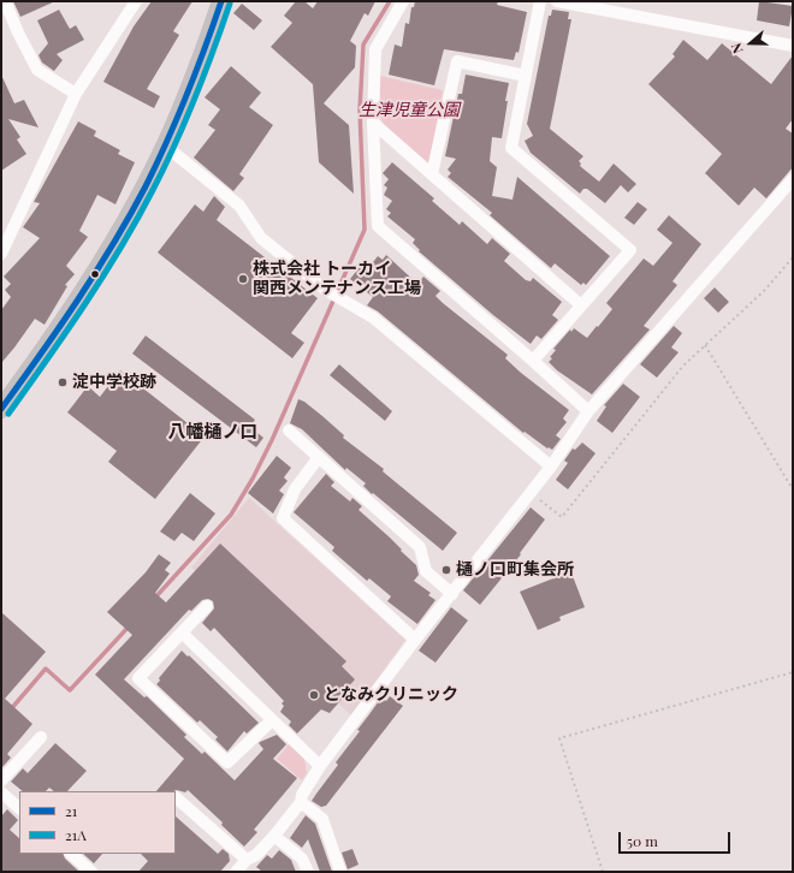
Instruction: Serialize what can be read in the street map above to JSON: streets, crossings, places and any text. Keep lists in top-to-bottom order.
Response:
{
  "districts": ["八幡樋ノ口"],
  "parks": ["生津児童公園"],
  "places": [
    "株式会社 トーカイ 関西メンテナンス工場",
    "淀中学校跡",
    "樋ノ口町集会所",
    "となみクリニック"
  ],
  "lines": ["transit line 21", "transit line 21A"],
  "legend": ["21", "21A"],
  "scale_bar": "50 m",
  "north": "left"
}
